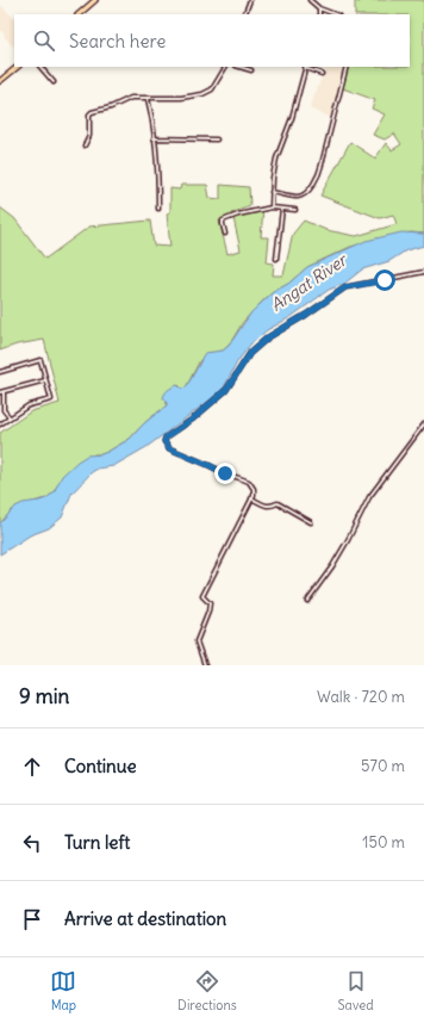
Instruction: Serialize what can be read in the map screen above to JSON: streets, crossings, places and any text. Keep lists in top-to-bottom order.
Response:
{
  "water": ["Angat River"],
  "page": {
    "search": "Search here",
    "heading": ["9 min", "Walk · 720 m"],
    "list": [
      ["Continue", "570 m"],
      ["Turn left", "150 m"],
      "Arrive at destination"
    ],
    "nav": ["Map", "Directions", "Saved"]
  }
}
